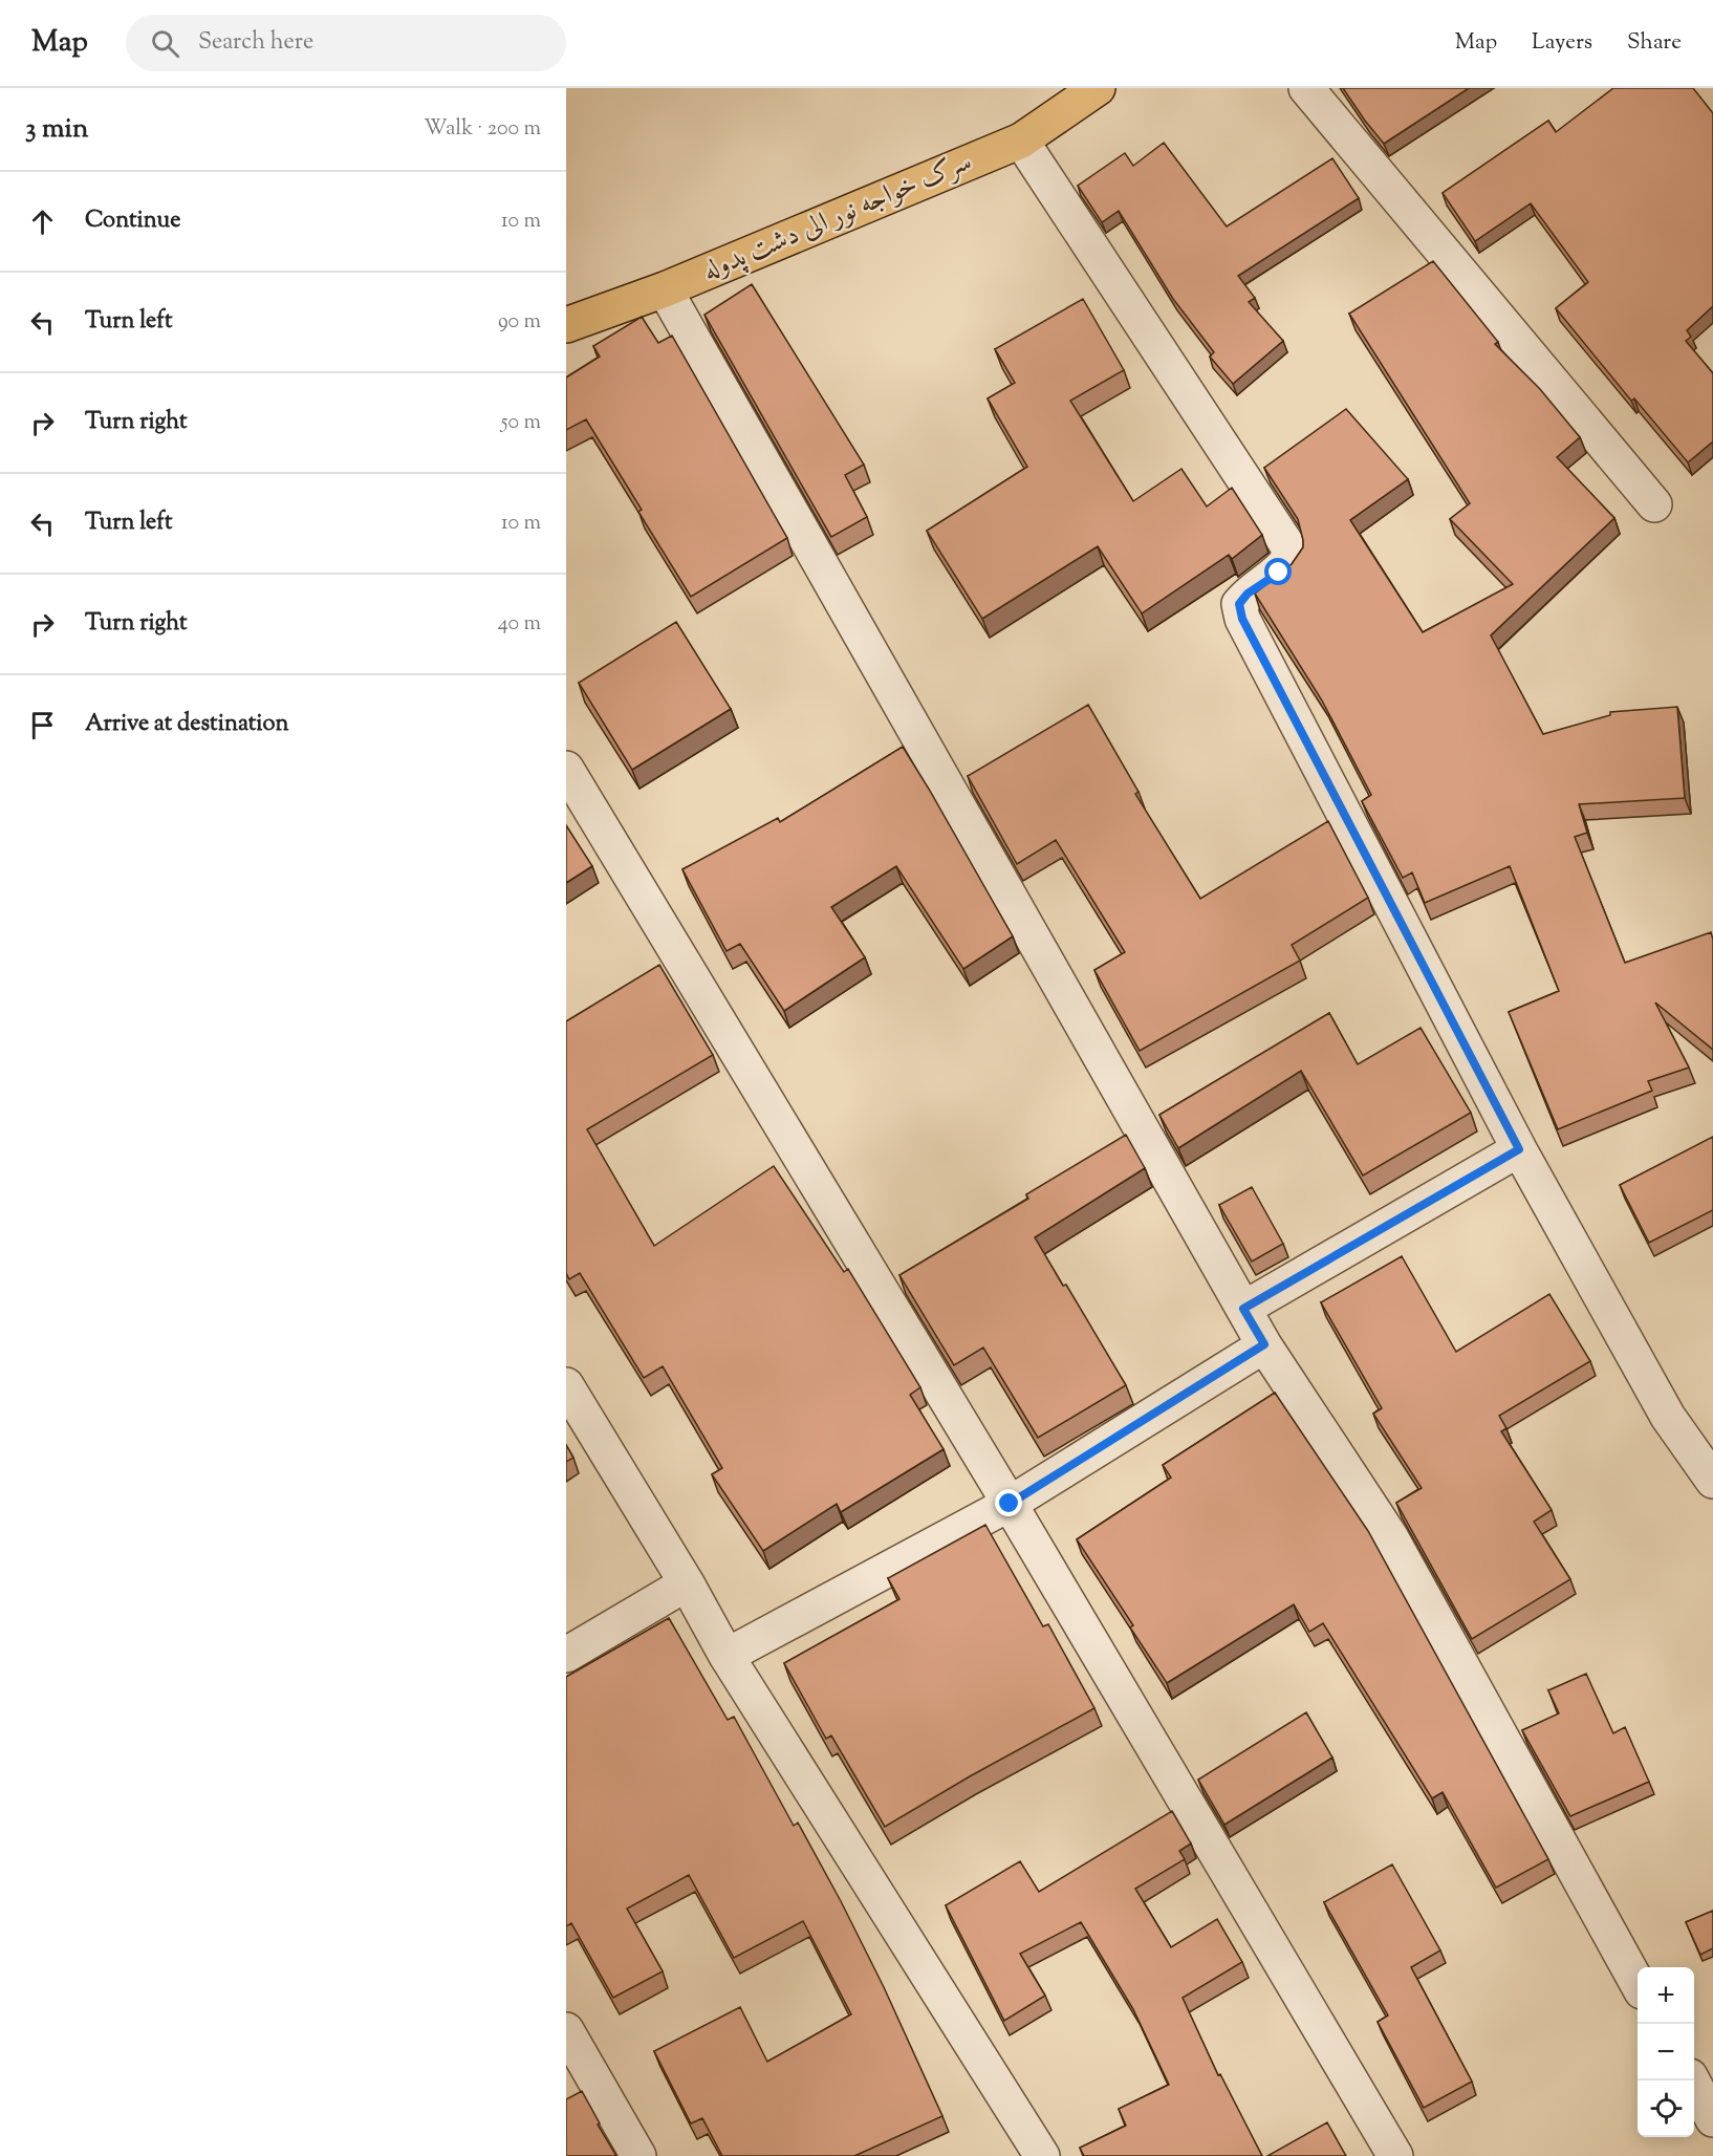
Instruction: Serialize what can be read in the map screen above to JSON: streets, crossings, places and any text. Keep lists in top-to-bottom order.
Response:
{
  "streets": {
    "main road": ["سرک خواجه نور الی دشت پدوله"]
  },
  "page": {
    "header": "Map",
    "search": "Search here",
    "nav": ["Map", "Layers", "Share"],
    "heading": ["3 min", "Walk · 200 m"],
    "list": [
      ["Continue", "10 m"],
      ["Turn left", "90 m"],
      ["Turn right", "50 m"],
      ["Turn left", "10 m"],
      ["Turn right", "40 m"],
      "Arrive at destination"
    ],
    "map_buttons": ["+", "−"]
  }
}
